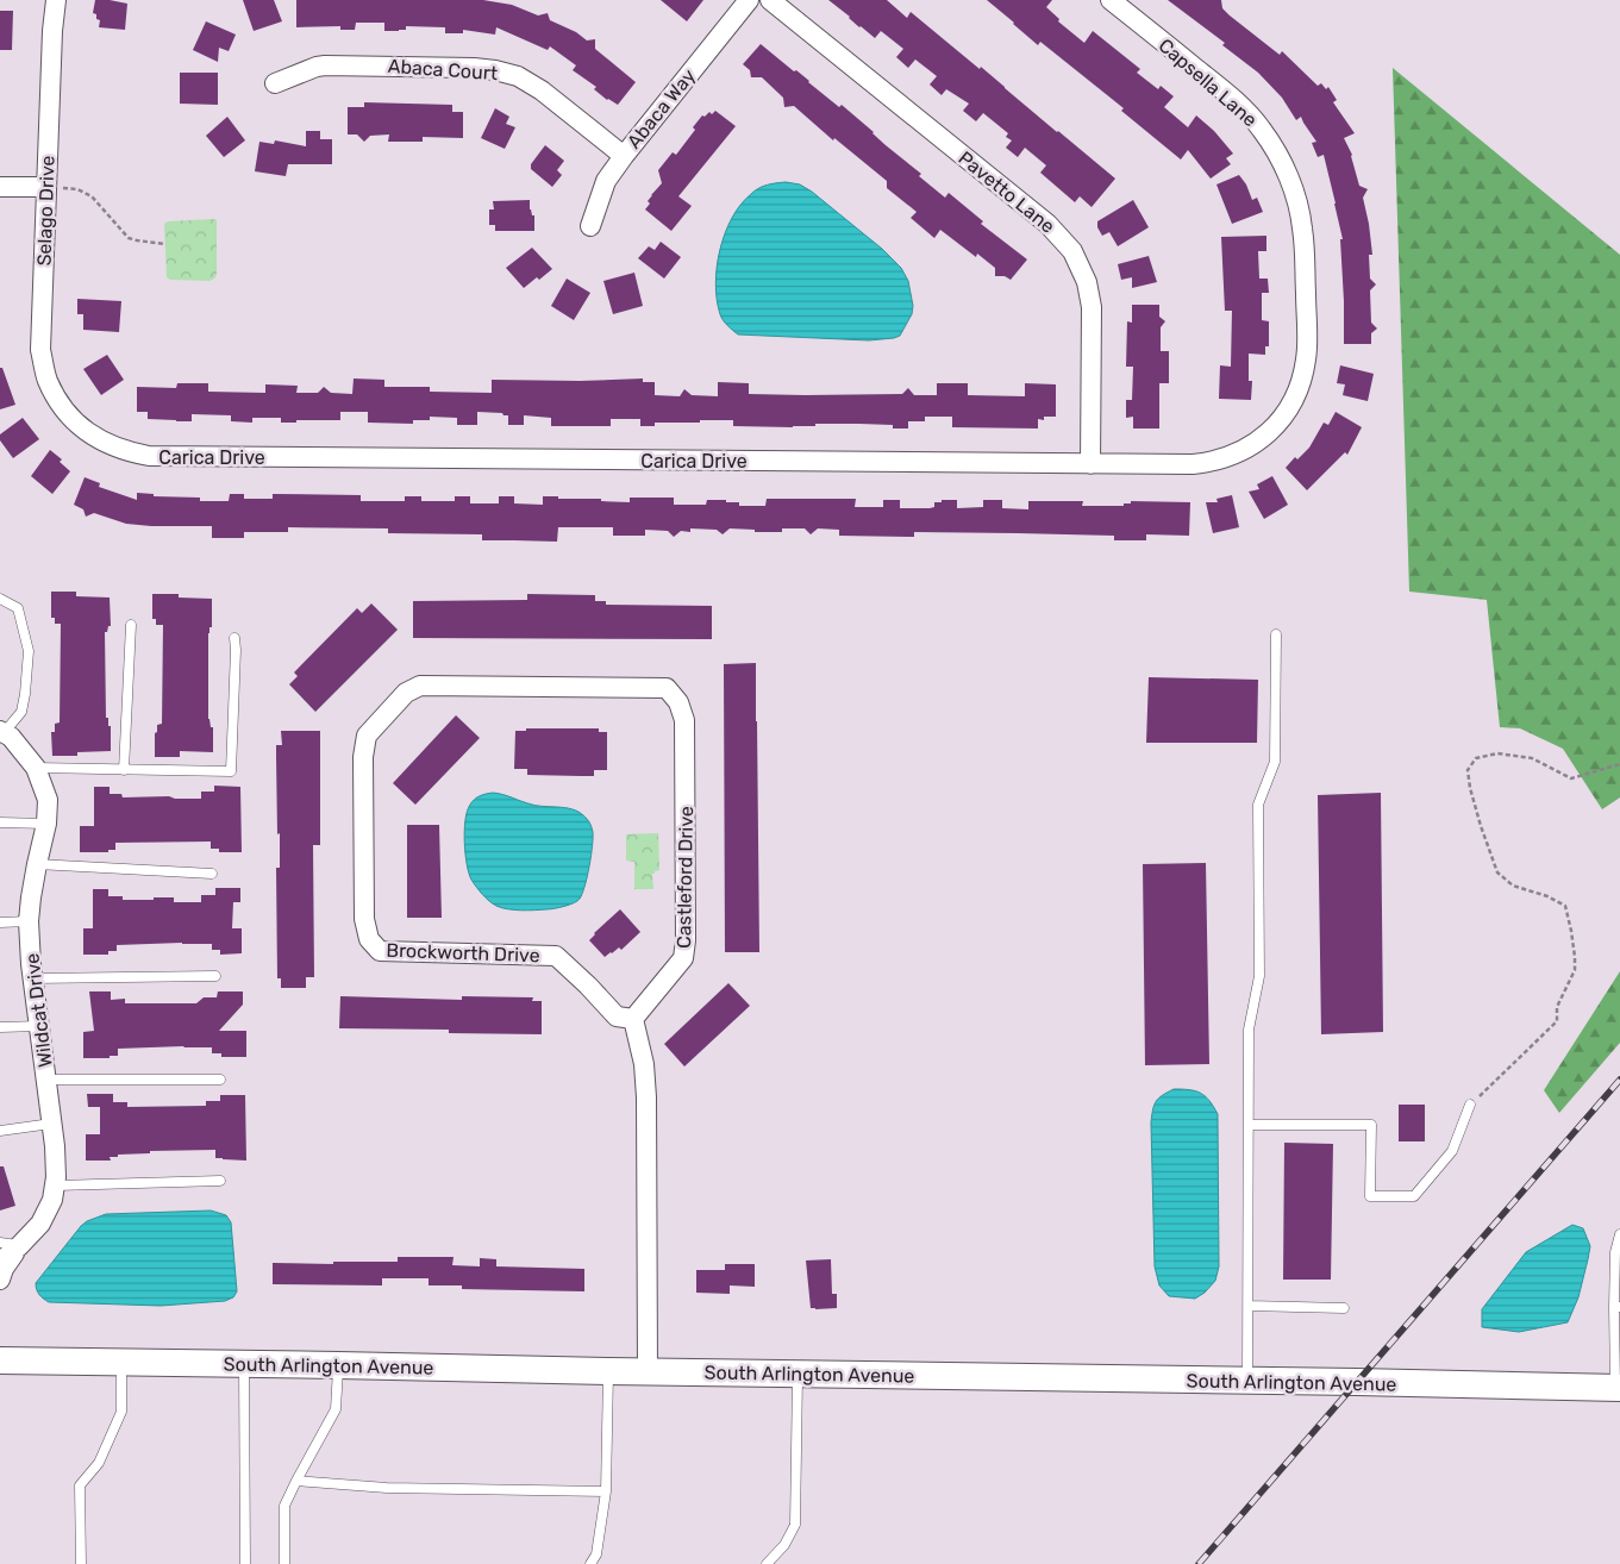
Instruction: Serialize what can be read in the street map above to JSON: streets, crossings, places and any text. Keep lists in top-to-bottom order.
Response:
{
  "streets": {
    "main road": ["South Arlington Avenue"],
    "street": [
      "Abaca Court",
      "Capsella Lane",
      "Abaca Way",
      "Pavetto Lane",
      "Selago Drive",
      "Carica Drive",
      "Castleford Drive",
      "Brockworth Drive",
      "Wildcat Drive"
    ]
  },
  "crossings": [
    ["Abaca Court", "Abaca Way"],
    ["Capsella Lane", "Carica Drive"],
    ["Pavetto Lane", "Carica Drive"],
    ["Selago Drive", "Carica Drive"],
    ["Castleford Drive", "Brockworth Drive"]
  ]
}
